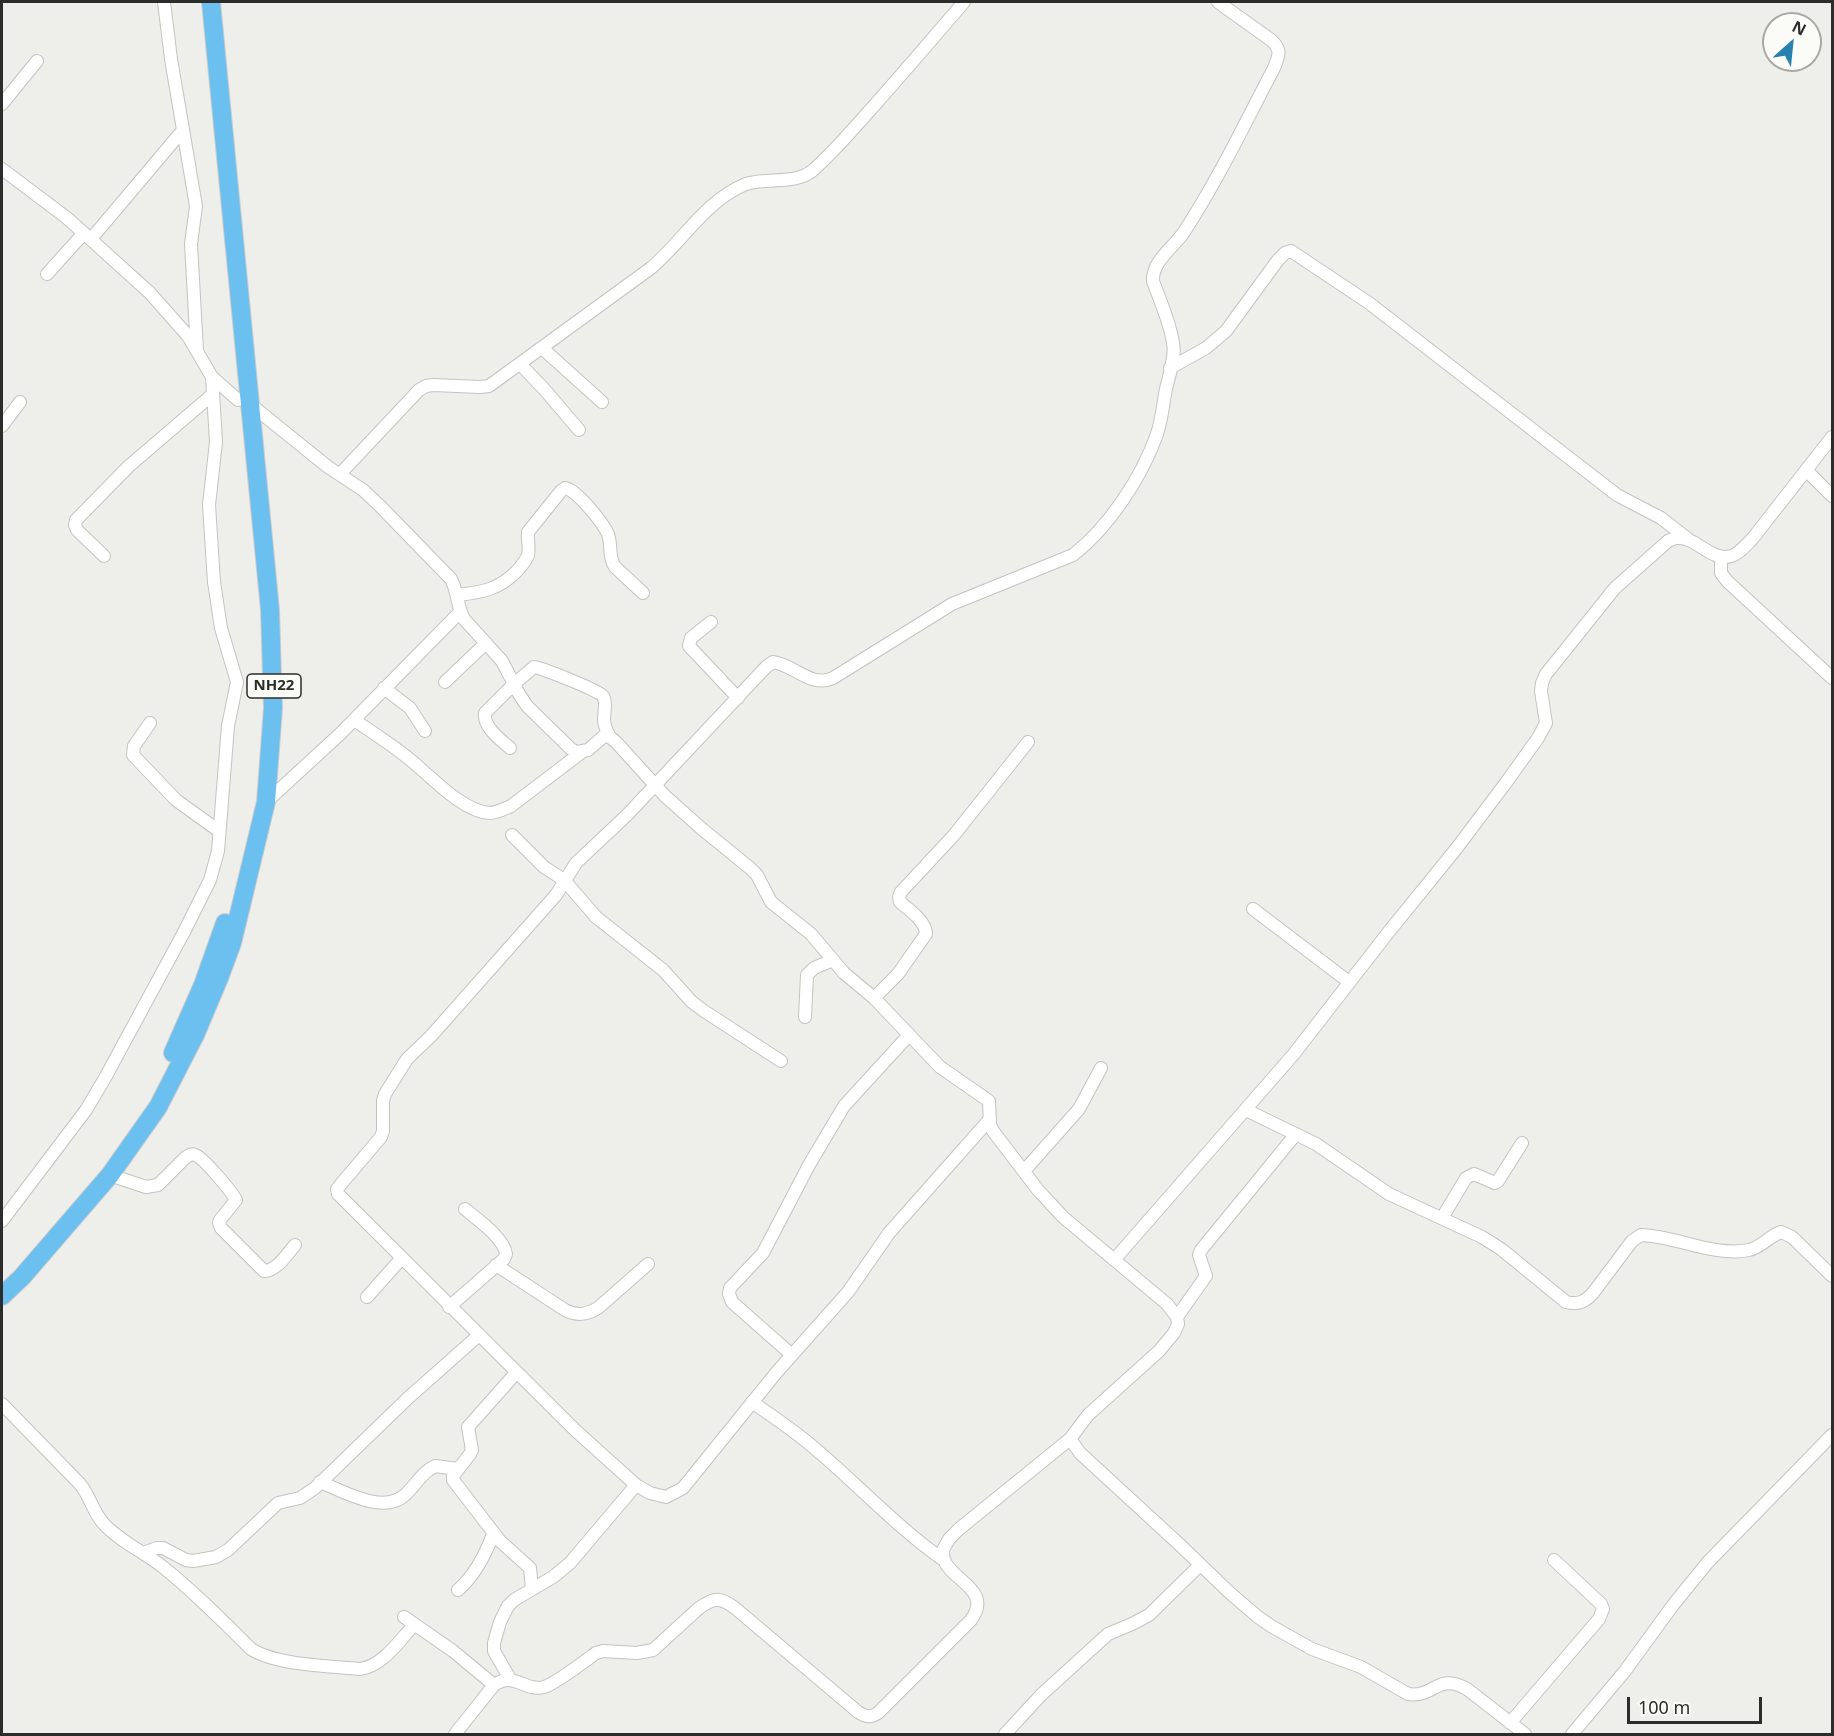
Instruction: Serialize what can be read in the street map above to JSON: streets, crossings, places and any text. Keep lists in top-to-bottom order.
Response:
{
  "streets": {
    "highway": ["NH22"]
  },
  "scale_bar": "100 m",
  "north": "top right"
}
